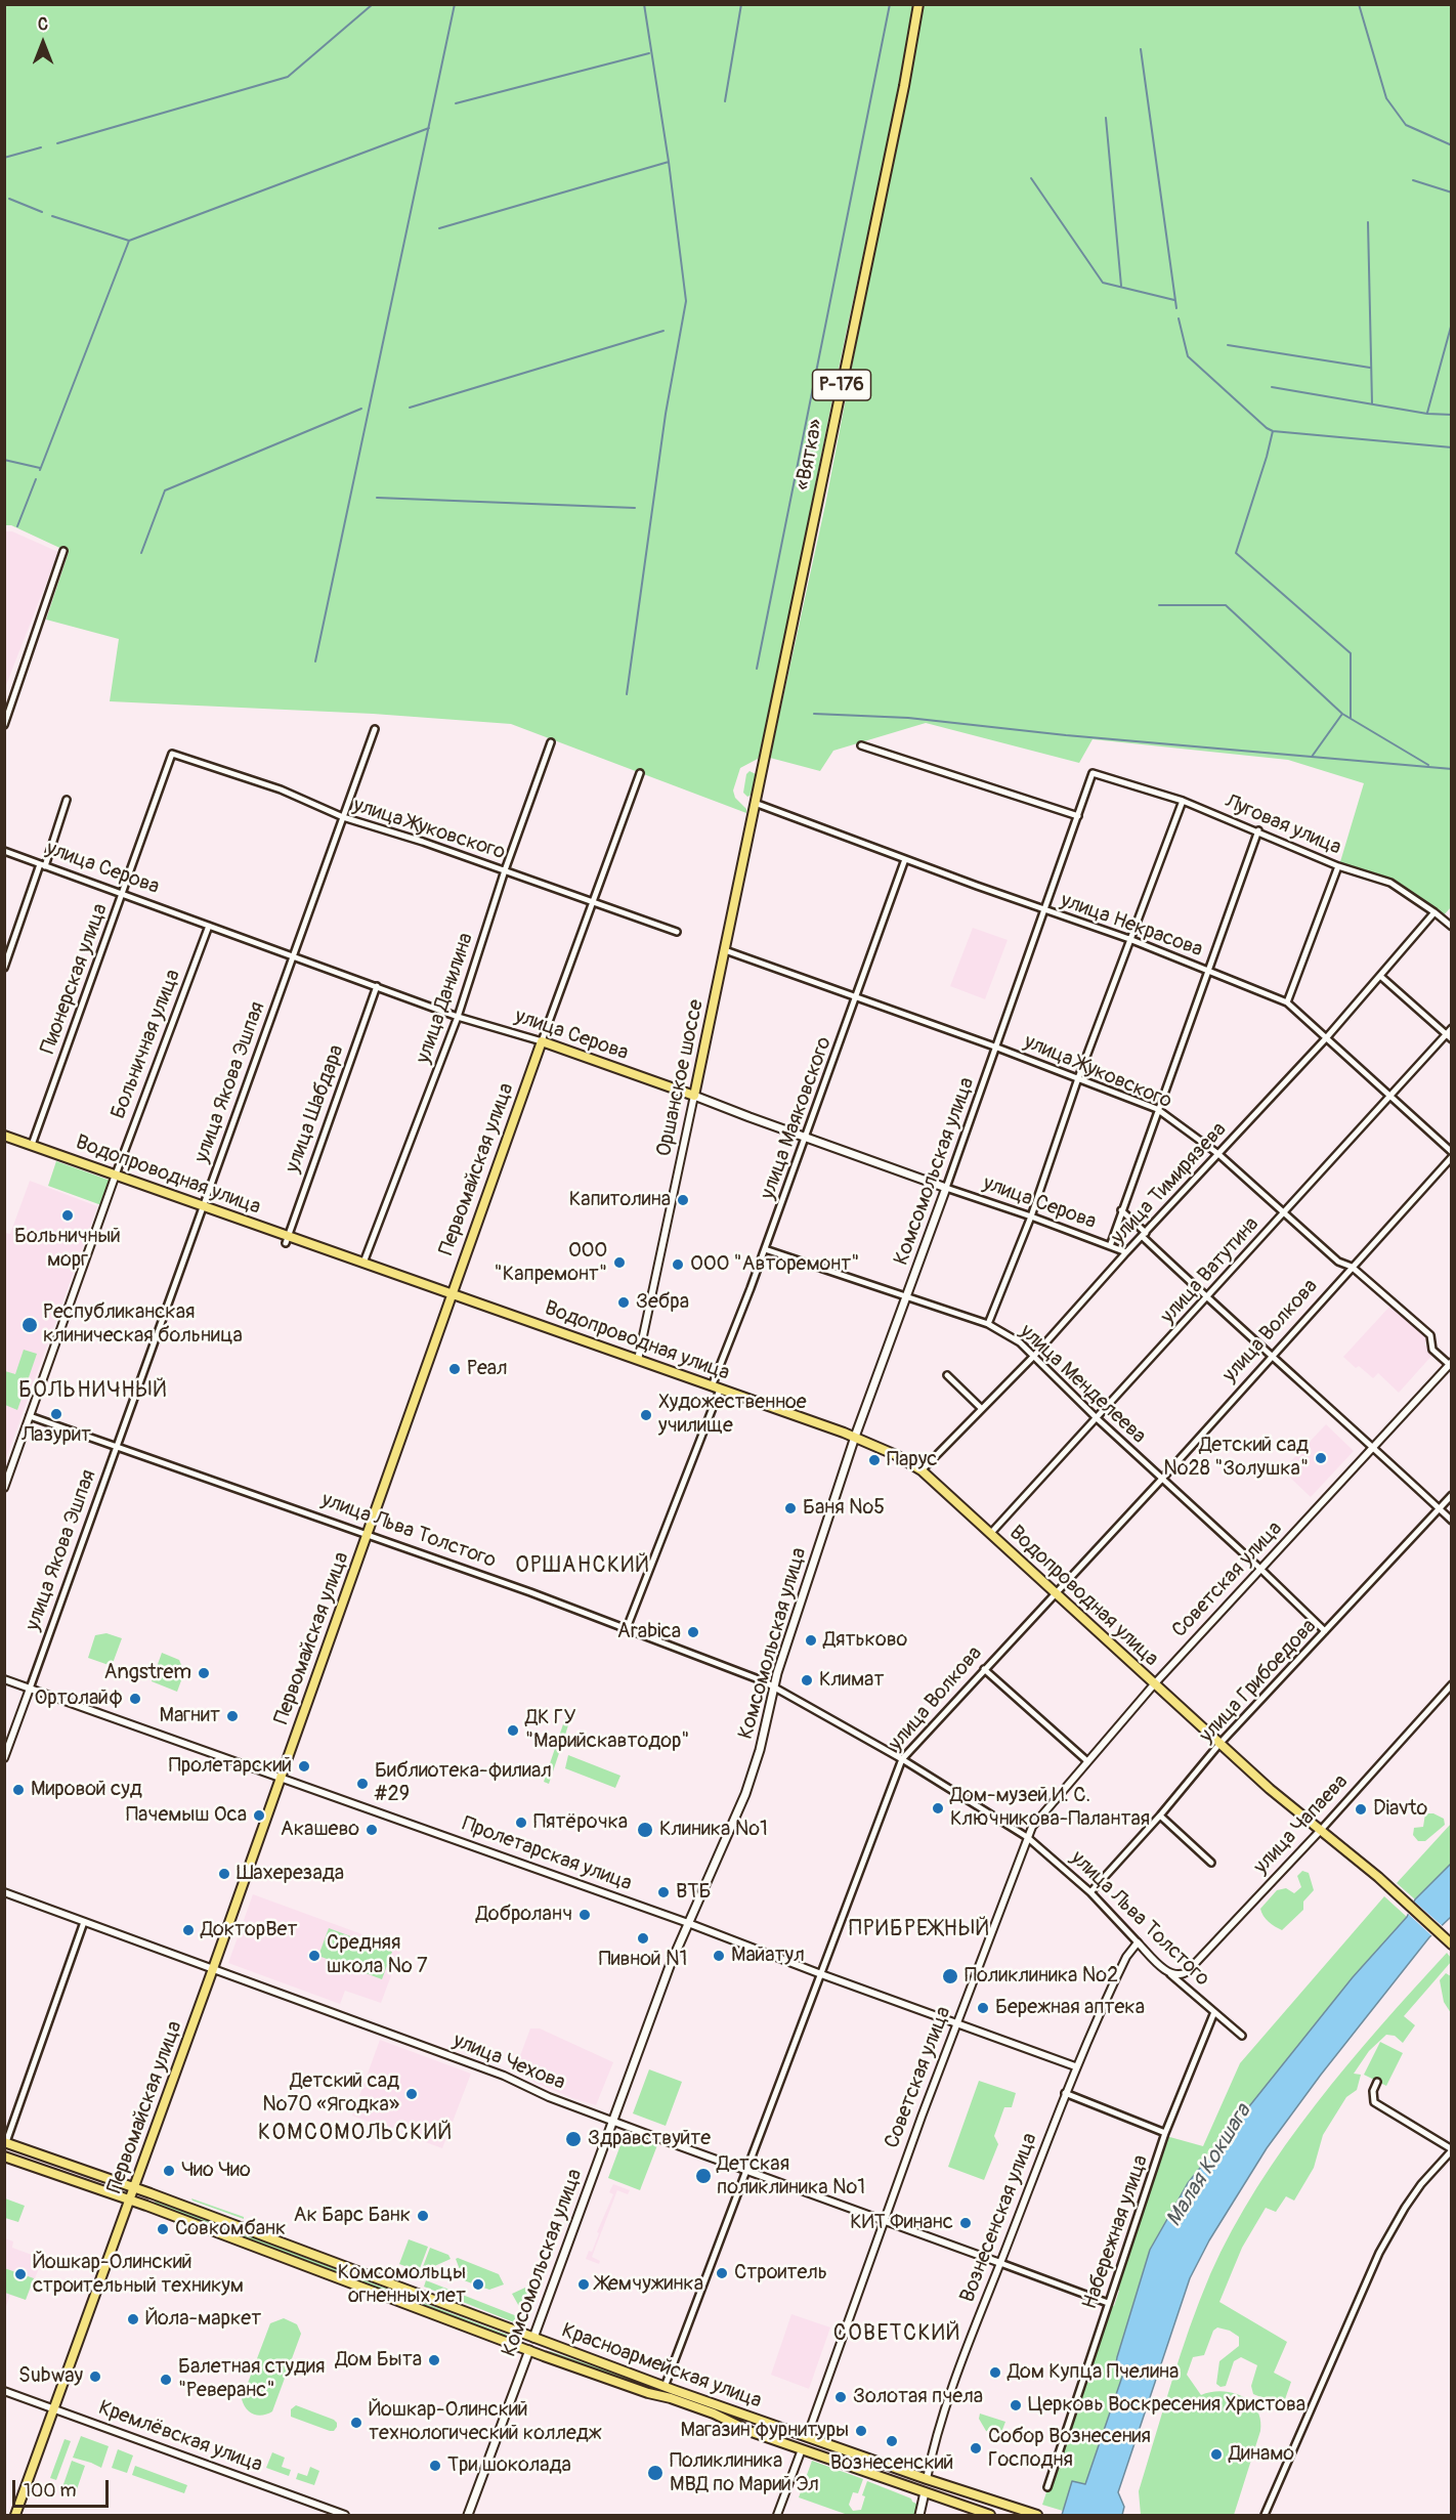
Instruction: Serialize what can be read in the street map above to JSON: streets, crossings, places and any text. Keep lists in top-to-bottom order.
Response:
{
  "streets": {
    "main road": [
      "Р-176",
      "«Вятка»",
      "улица Серова",
      "Оршанское шоссе",
      "Первомайская улица",
      "Комсомольская улица",
      "Водопроводная улица",
      "улица Волкова",
      "Советская улица",
      "Вознесенская улица",
      "Красноармейская улица"
    ],
    "street": [
      "Луговая улица",
      "улица Жуковского",
      "улица Некрасова",
      "Пионерская улица",
      "улица Данилина",
      "Больничная улица",
      "улица Якова Эшпая",
      "улица Шабдара",
      "улица Маяковского",
      "улица Тимирязева",
      "улица Ватутина",
      "улица Менделеева",
      "улица Льва Толстого",
      "улица Грибоедова",
      "улица Чапаева",
      "Пролетарская улица",
      "улица Чехова",
      "Набережная улица",
      "Кремлёвская улица"
    ]
  },
  "crossings": [
    ["«Вятка»", "улица Некрасова"],
    ["«Вятка»", "Оршанское шоссе"],
    ["Луговая улица", "Комсомольская улица"],
    ["Луговая улица", "улица Тимирязева"],
    ["улица Жуковского", "Пионерская улица"],
    ["улица Жуковского", "улица Данилина"],
    ["улица Жуковского", "Оршанское шоссе"],
    ["улица Жуковского", "улица Якова Эшпая"],
    ["улица Жуковского", "улица Маяковского"],
    ["улица Жуковского", "Первомайская улица"],
    ["улица Жуковского", "Комсомольская улица"],
    ["улица Жуковского", "улица Тимирязева"],
    ["улица Жуковского", "улица Ватутина"],
    ["улица Жуковского", "улица Волкова"],
    ["улица Жуковского", "Советская улица"],
    ["улица Серова", "Пионерская улица"],
    ["улица Серова", "улица Данилина"],
    ["улица Серова", "Больничная улица"],
    ["улица Серова", "Оршанское шоссе"],
    ["улица Серова", "улица Якова Эшпая"],
    ["улица Серова", "улица Шабдара"],
    ["улица Серова", "улица Маяковского"],
    ["улица Серова", "Первомайская улица"],
    ["улица Серова", "Комсомольская улица"],
    ["улица Серова", "улица Тимирязева"],
    ["улица Некрасова", "Оршанское шоссе"],
    ["улица Некрасова", "улица Маяковского"],
    ["улица Некрасова", "Комсомольская улица"],
    ["улица Некрасова", "улица Тимирязева"],
    ["улица Некрасова", "улица Ватутина"],
    ["улица Некрасова", "улица Волкова"],
    ["Пионерская улица", "Водопроводная улица"],
    ["улица Данилина", "Водопроводная улица"],
    ["Больничная улица", "Водопроводная улица"],
    ["Больничная улица", "улица Льва Толстого"],
    ["Оршанское шоссе", "Водопроводная улица"],
    ["улица Якова Эшпая", "Водопроводная улица"],
    ["улица Якова Эшпая", "улица Льва Толстого"],
    ["улица Якова Эшпая", "Пролетарская улица"],
    ["улица Шабдара", "Водопроводная улица"],
    ["улица Маяковского", "Водопроводная улица"],
    ["улица Маяковского", "улица Менделеева"],
    ["Первомайская улица", "Водопроводная улица"],
    ["Первомайская улица", "улица Льва Толстого"],
    ["Первомайская улица", "Пролетарская улица"],
    ["Первомайская улица", "улица Чехова"],
    ["Первомайская улица", "Красноармейская улица"],
    ["Первомайская улица", "Кремлёвская улица"],
    ["Комсомольская улица", "Водопроводная улица"],
    ["Комсомольская улица", "улица Менделеева"],
    ["Комсомольская улица", "улица Льва Толстого"],
    ["Комсомольская улица", "Пролетарская улица"],
    ["Комсомольская улица", "улица Чехова"],
    ["Комсомольская улица", "Красноармейская улица"],
    ["Водопроводная улица", "улица Тимирязева"],
    ["Водопроводная улица", "улица Ватутина"],
    ["Водопроводная улица", "улица Волкова"],
    ["Водопроводная улица", "Советская улица"],
    ["Водопроводная улица", "улица Грибоедова"],
    ["Водопроводная улица", "улица Чапаева"],
    ["улица Тимирязева", "улица Менделеева"],
    ["улица Ватутина", "улица Менделеева"],
    ["улица Волкова", "улица Менделеева"],
    ["улица Волкова", "улица Льва Толстого"],
    ["улица Волкова", "Пролетарская улица"],
    ["улица Волкова", "улица Чехова"],
    ["улица Волкова", "Красноармейская улица"],
    ["улица Менделеева", "Советская улица"],
    ["улица Менделеева", "улица Грибоедова"],
    ["улица Льва Толстого", "Советская улица"],
    ["улица Льва Толстого", "улица Грибоедова"],
    ["улица Льва Толстого", "улица Чапаева"],
    ["улица Льва Толстого", "Вознесенская улица"],
    ["улица Льва Толстого", "Набережная улица"],
    ["Советская улица", "Пролетарская улица"],
    ["Советская улица", "улица Чехова"],
    ["Советская улица", "Красноармейская улица"],
    ["Пролетарская улица", "Вознесенская улица"],
    ["улица Чехова", "Вознесенская улица"],
    ["Вознесенская улица", "Красноармейская улица"]
  ],
  "districts": [
    "БОЛЬНИЧНЫЙ",
    "ОРШАНСКИЙ",
    "ПРИБРЕЖНЫЙ",
    "КОМСОМОЛЬСКИЙ",
    "СОВЕТСКИЙ"
  ],
  "water": ["Малая Кокшага"],
  "places": [
    "Капитолина",
    "Больничный морг",
    "ООО \"Капремонт\"",
    "ООО \"Авторемонт\"",
    "Зебра",
    "Республиканская клиническая больница",
    "Реал",
    "Лазурит",
    "Художественное училище",
    "Детский сад №28 \"Золушка\"",
    "Парус",
    "Баня №5",
    "Arabica",
    "Дятьково",
    "Angstrem",
    "Климат",
    "Ортолайф",
    "Магнит",
    "ДК ГУ \"Марийскавтодор\"",
    "Пролетарский",
    "Библиотека-филиал #29",
    "Мировой суд",
    "Дом-музей И. С. Ключникова-Палантая",
    "Diavto",
    "Пачемыш Оса",
    "Пятёрочка",
    "Акашево",
    "Клиника №1",
    "Шахерезада",
    "ВТБ",
    "Доброланч",
    "ДокторВет",
    "Пивной N1",
    "Средняя школа № 7",
    "Майатул",
    "Поликлиника №2",
    "Бережная аптека",
    "Детский сад №70 «Ягодка»",
    "Здравствуйте",
    "Чио Чио",
    "Детская поликлиника №1",
    "Ак Барс Банк",
    "КИТ Финанс",
    "Совкомбанк",
    "Строитель",
    "Йошкар-Олинский строительный техникум",
    "Комсомольцы огненных лет",
    "Жемчужинка",
    "Йола-маркет",
    "Дом Быта",
    "Дом Купца Пчелина",
    "Subway",
    "Балетная студия \"Реверанс\"",
    "Золотая пчела",
    "Церковь Воскресения Христова",
    "Йошкар-Олинский технологический колледж",
    "Магазин фурнитуры",
    "Вознесенский",
    "Собор Вознесения Господня",
    "Динамо",
    "Три шоколада",
    "Поликлиника МВД по Марий Эл"
  ],
  "scale_bar": "100 m",
  "north": "top"
}
